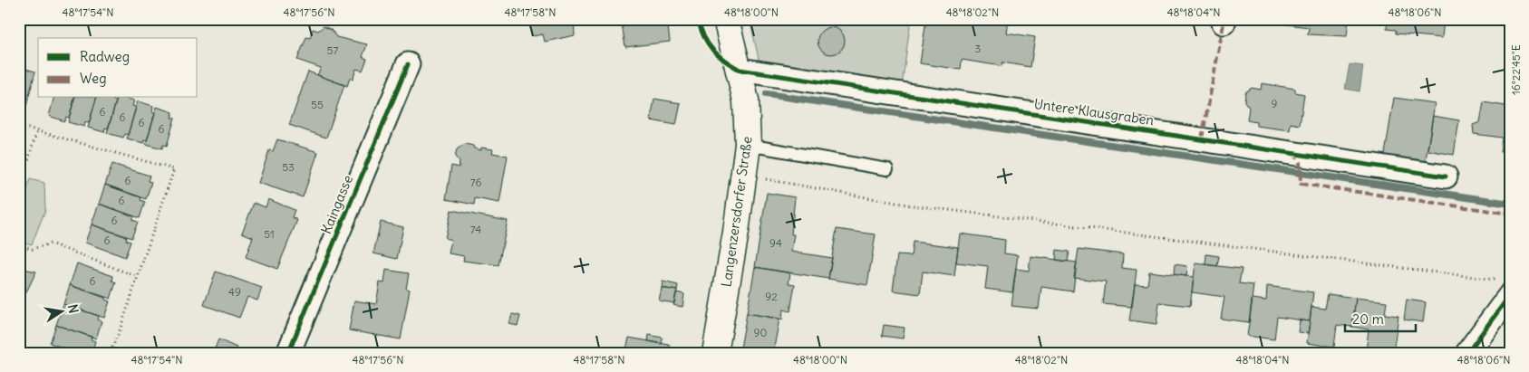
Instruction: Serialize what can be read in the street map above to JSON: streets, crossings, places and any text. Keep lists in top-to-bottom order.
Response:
{
  "streets": {
    "main road": ["Langenzersdorfer Straße"],
    "street": ["Untere Klausgraben", "Kaingasse"]
  },
  "crossings": [
    ["Untere Klausgraben", "Langenzersdorfer Straße"]
  ],
  "house_numbers": [
    "3",
    "57",
    "9",
    "55",
    "6",
    "6",
    "6",
    "6",
    "53",
    "6",
    "76",
    "6",
    "6",
    "74",
    "51",
    "6",
    "94",
    "6",
    "49",
    "92",
    "90"
  ],
  "legend": ["Radweg", "Weg"],
  "scale_bar": "20 m",
  "north": "right",
  "coordinates": [
    "48°17'54\"N",
    "48°17'56\"N",
    "48°17'58\"N",
    "48°18'00\"N",
    "48°18'02\"N",
    "48°18'04\"N",
    "48°18'06\"N",
    "16°22'45\"E"
  ]
}
